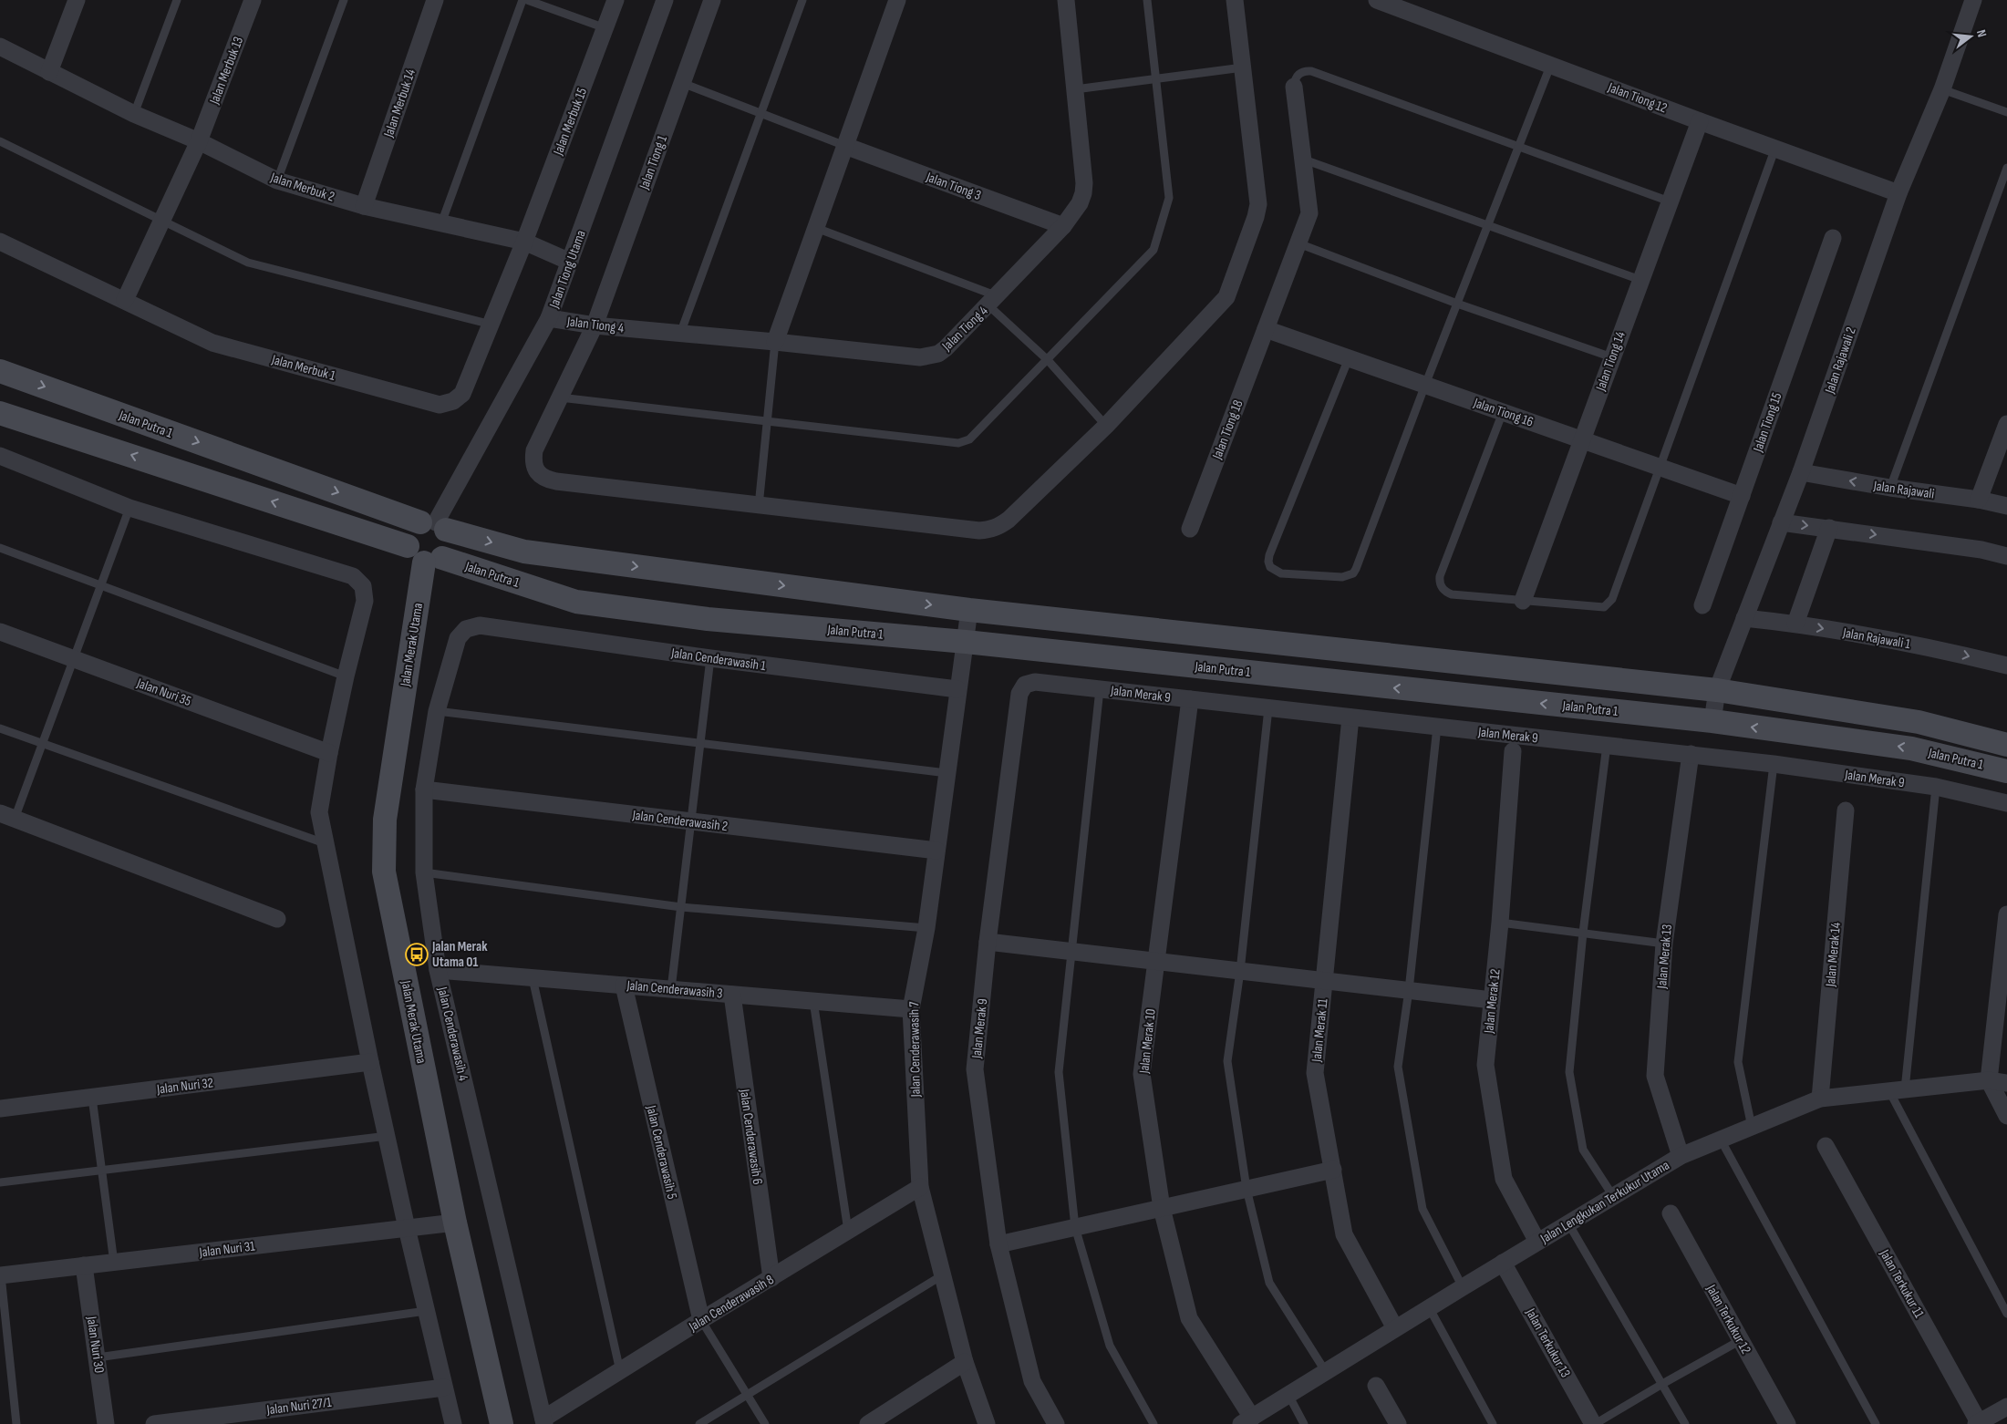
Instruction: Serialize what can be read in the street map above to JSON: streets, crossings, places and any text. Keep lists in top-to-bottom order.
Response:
{
  "streets": {
    "main road": ["Jalan Putra 1", "Jalan Merak Utama"],
    "street": [
      "Jalan Merbuk 13",
      "Jalan Tiong 12",
      "Jalan Merbuk 14",
      "Jalan Merbuk 15",
      "Jalan Tiong 1",
      "Jalan Tiong 3",
      "Jalan Merbuk 2",
      "Jalan Tiong Utama",
      "Jalan Tiong 4",
      "Jalan Rajawali 2",
      "Jalan Tiong 14",
      "Jalan Merbuk 1",
      "Jalan Tiong 16",
      "Jalan Tiong 15",
      "Jalan Tiong 18",
      "Jalan Rajawali",
      "Jalan Rajawali 1",
      "Jalan Cenderawasih 1",
      "Jalan Nuri 35",
      "Jalan Merak 9",
      "Jalan Cenderawasih 2",
      "Jalan Merak 14",
      "Jalan Merak 13",
      "Jalan Cenderawasih 3",
      "Jalan Merak 12",
      "Jalan Merak 11",
      "Jalan Cenderawasih 4",
      "Jalan Merak 10",
      "Jalan Cenderawasih 7",
      "Jalan Nuri 32",
      "Jalan Cenderawasih 6",
      "Jalan Cenderawasih 5",
      "Jalan Lengkukan Terkukur Utama",
      "Jalan Nuri 31",
      "Jalan Terkukur 11",
      "Jalan Cenderawasih 8",
      "Jalan Terkukur 12",
      "Jalan Terkukur 13",
      "Jalan Nuri 30",
      "Jalan Nuri 27/1"
    ]
  },
  "crossings": [
    ["Jalan Merbuk 13", "Jalan Merbuk 2"],
    ["Jalan Merbuk 13", "Jalan Merbuk 1"],
    ["Jalan Tiong 12", "Jalan Rajawali 2"],
    ["Jalan Tiong 12", "Jalan Tiong 14"],
    ["Jalan Merbuk 14", "Jalan Merbuk 2"],
    ["Jalan Merbuk 15", "Jalan Merbuk 2"],
    ["Jalan Merbuk 15", "Jalan Merbuk 1"],
    ["Jalan Tiong 1", "Jalan Tiong 4"],
    ["Jalan Tiong 3", "Jalan Tiong 4"],
    ["Jalan Merbuk 2", "Jalan Tiong Utama"],
    ["Jalan Merbuk 2", "Jalan Merbuk 1"],
    ["Jalan Tiong Utama", "Jalan Tiong 4"],
    ["Jalan Tiong Utama", "Jalan Putra 1"],
    ["Jalan Tiong Utama", "Jalan Merak Utama"],
    ["Jalan Rajawali 2", "Jalan Putra 1"],
    ["Jalan Rajawali 2", "Jalan Rajawali"],
    ["Jalan Rajawali 2", "Jalan Rajawali 1"],
    ["Jalan Tiong 14", "Jalan Tiong 16"],
    ["Jalan Tiong 16", "Jalan Tiong 15"],
    ["Jalan Tiong 16", "Jalan Tiong 18"],
    ["Jalan Putra 1", "Jalan Merak Utama"],
    ["Jalan Putra 1", "Jalan Cenderawasih 7"],
    ["Jalan Merak Utama", "Jalan Nuri 31"],
    ["Jalan Cenderawasih 1", "Jalan Cenderawasih 4"],
    ["Jalan Cenderawasih 1", "Jalan Cenderawasih 7"],
    ["Jalan Merak 9", "Jalan Merak 13"],
    ["Jalan Merak 9", "Jalan Merak 11"],
    ["Jalan Merak 9", "Jalan Merak 10"],
    ["Jalan Cenderawasih 2", "Jalan Cenderawasih 4"],
    ["Jalan Cenderawasih 2", "Jalan Cenderawasih 7"],
    ["Jalan Merak 14", "Jalan Lengkukan Terkukur Utama"],
    ["Jalan Merak 13", "Jalan Lengkukan Terkukur Utama"],
    ["Jalan Cenderawasih 3", "Jalan Cenderawasih 4"],
    ["Jalan Cenderawasih 3", "Jalan Cenderawasih 7"],
    ["Jalan Cenderawasih 3", "Jalan Cenderawasih 6"],
    ["Jalan Cenderawasih 3", "Jalan Cenderawasih 5"],
    ["Jalan Merak 12", "Jalan Lengkukan Terkukur Utama"],
    ["Jalan Merak 11", "Jalan Lengkukan Terkukur Utama"],
    ["Jalan Cenderawasih 4", "Jalan Cenderawasih 8"],
    ["Jalan Merak 10", "Jalan Lengkukan Terkukur Utama"],
    ["Jalan Cenderawasih 7", "Jalan Cenderawasih 8"],
    ["Jalan Cenderawasih 6", "Jalan Cenderawasih 8"],
    ["Jalan Cenderawasih 5", "Jalan Cenderawasih 8"],
    ["Jalan Lengkukan Terkukur Utama", "Jalan Terkukur 13"],
    ["Jalan Nuri 31", "Jalan Nuri 30"]
  ],
  "places": {
    "bus stop": ["Jalan Merak Utama 01"]
  },
  "north": "right"
}
